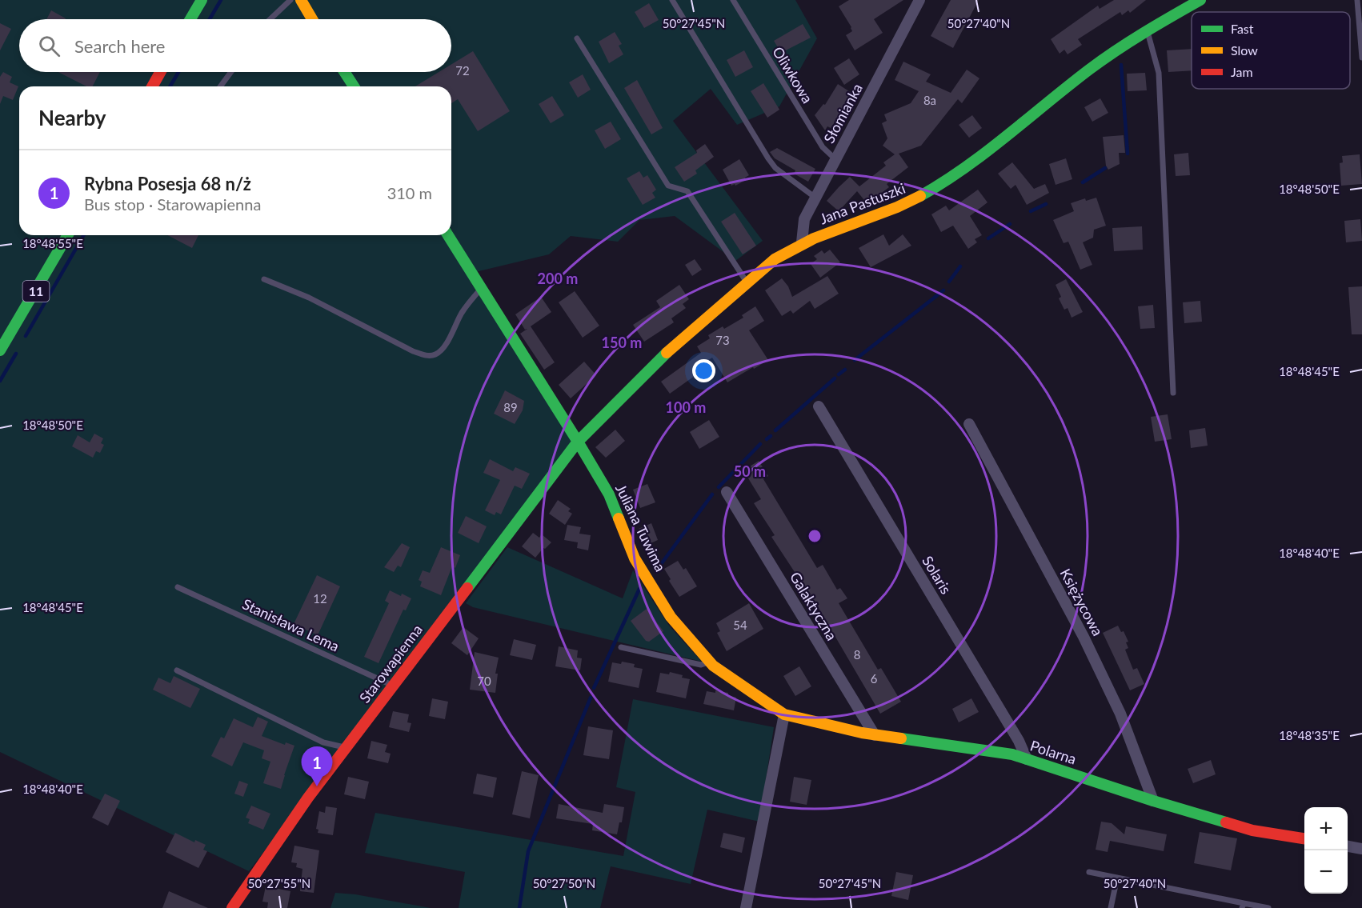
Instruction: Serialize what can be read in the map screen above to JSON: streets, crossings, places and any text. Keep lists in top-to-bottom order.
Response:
{
  "streets": {
    "main road": [
      "Jana Pastuszki",
      "11",
      "Juliana Tuwima",
      "Starowapienna",
      "Polarna"
    ],
    "street": [
      "Słomianka",
      "Solaris",
      "Księżycowa",
      "Galaktyczna"
    ],
    "lane": ["Oliwkowa", "Stanisława Lema"]
  },
  "crossings": [
    ["Oliwkowa", "Słomianka"],
    ["Słomianka", "Jana Pastuszki"],
    ["Jana Pastuszki", "Juliana Tuwima"],
    ["Jana Pastuszki", "Starowapienna"],
    ["Juliana Tuwima", "Starowapienna"],
    ["Juliana Tuwima", "Polarna"],
    ["Solaris", "Polarna"],
    ["Księżycowa", "Polarna"],
    ["Galaktyczna", "Polarna"],
    ["Stanisława Lema", "Starowapienna"]
  ],
  "house_numbers": [
    "72",
    "8a",
    "73",
    "89",
    "12",
    "54",
    "8",
    "6",
    "70"
  ],
  "legend": ["Fast", "Slow", "Jam"],
  "page": {
    "search": "Search here",
    "heading": "Nearby",
    "list": [
      {
        "mark": "1",
        "name": "Rybna Posesja 68 n/ż",
        "note": "Bus stop · Starowapienna",
        "value": "310 m"
      }
    ],
    "pins": "1",
    "map_buttons": ["+", "−"]
  },
  "coordinates": [
    "50°27'45\"N",
    "50°27'40\"N",
    "18°48'50\"E",
    "18°48'55\"E",
    "18°48'45\"E",
    "18°48'40\"E",
    "18°48'35\"E",
    "50°27'55\"N",
    "50°27'50\"N"
  ],
  "rings": [
    "200 m",
    "150 m",
    "100 m",
    "50 m"
  ]
}
